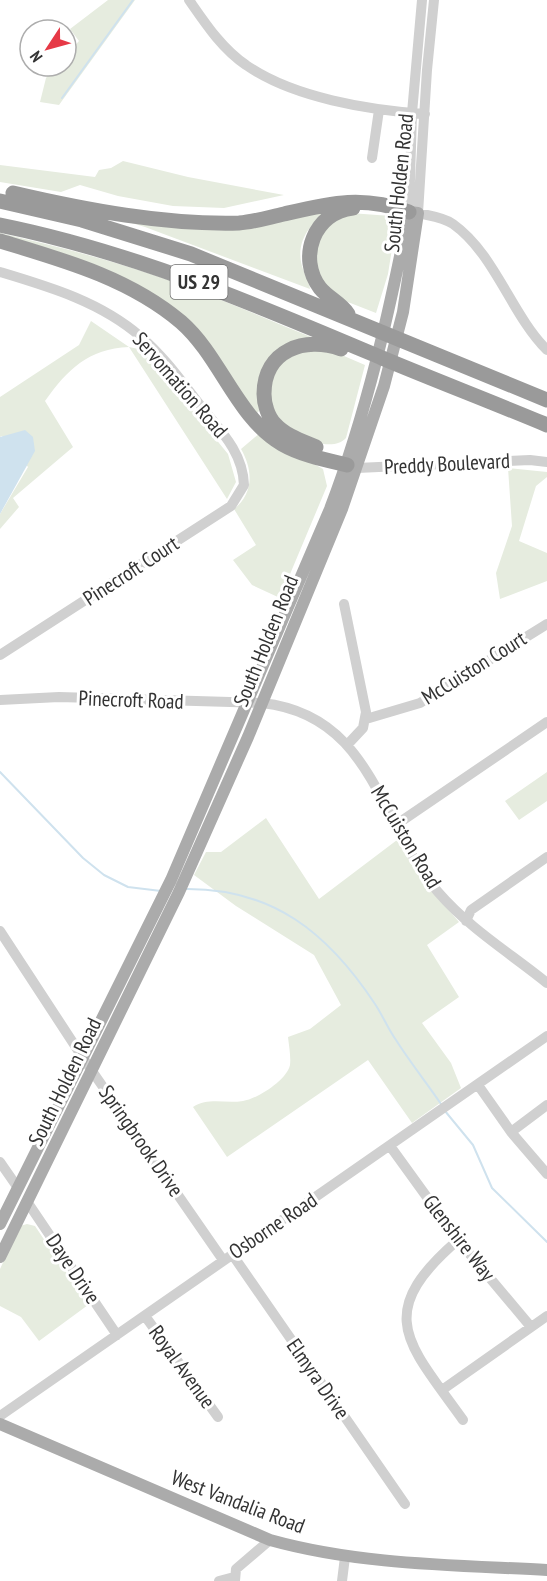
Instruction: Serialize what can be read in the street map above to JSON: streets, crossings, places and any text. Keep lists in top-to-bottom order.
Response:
{
  "streets": {
    "highway": ["US 29"],
    "main road": ["South Holden Road", "West Vandalia Road"],
    "street": [
      "Servomation Road",
      "Preddy Boulevard",
      "Pinecroft Court",
      "McCuiston Court",
      "Pinecroft Road",
      "McCuiston Road",
      "Springbrook Drive",
      "Osborne Road",
      "Glenshire Way",
      "Daye Drive",
      "Royal Avenue",
      "Elmyra Drive"
    ]
  },
  "crossings": [
    ["South Holden Road", "Preddy Boulevard"],
    ["South Holden Road", "Pinecroft Road"],
    ["South Holden Road", "McCuiston Road"],
    ["South Holden Road", "Springbrook Drive"],
    ["South Holden Road", "Daye Drive"],
    ["Servomation Road", "Pinecroft Court"],
    ["Pinecroft Road", "McCuiston Road"],
    ["Springbrook Drive", "Osborne Road"],
    ["Springbrook Drive", "Elmyra Drive"],
    ["Osborne Road", "Glenshire Way"],
    ["Osborne Road", "Daye Drive"],
    ["Osborne Road", "Royal Avenue"],
    ["Osborne Road", "Elmyra Drive"]
  ],
  "north": "bottom left"
}
